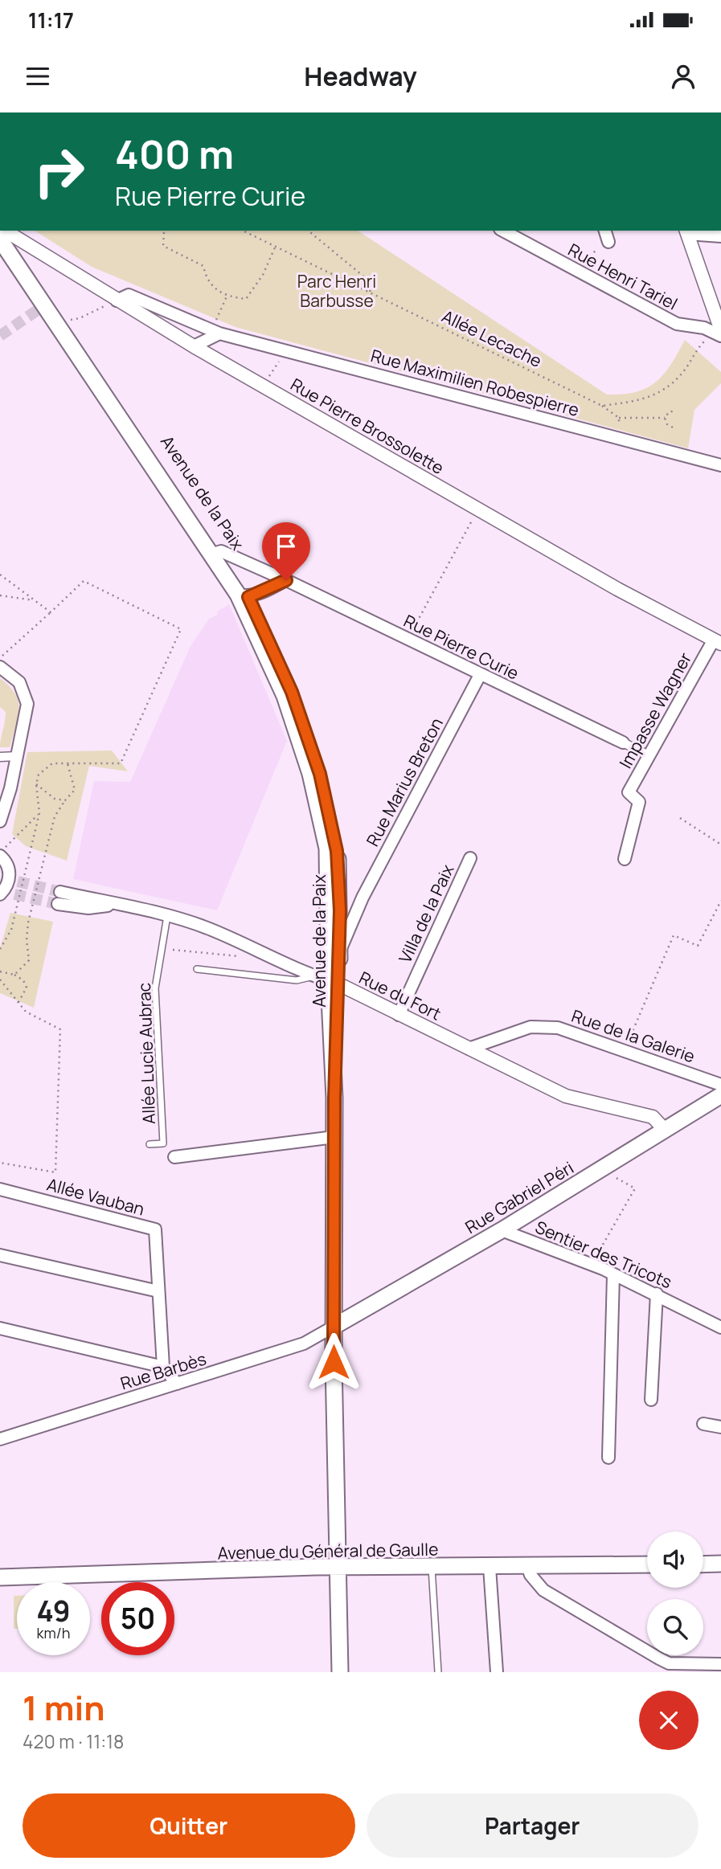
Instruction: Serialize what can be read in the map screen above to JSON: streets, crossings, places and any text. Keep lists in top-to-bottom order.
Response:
{
  "streets": {
    "main road": ["Avenue de la Paix", "Rue Gabriel Péri", "Avenue du Général de Gaulle"],
    "street": [
      "Rue Henri Tariel",
      "Rue Maximilien Robespierre",
      "Rue Pierre Brossolette",
      "Rue Pierre Curie",
      "Impasse Wagner",
      "Rue Marius Breton",
      "Villa de la Paix",
      "Rue du Fort",
      "Rue de la Galerie",
      "Allée Vauban",
      "Sentier des Tricots",
      "Rue Barbès"
    ],
    "lane": ["Allée Lucie Aubrac"],
    "path": ["Allée Lecache"]
  },
  "crossings": [
    ["Rue Maximilien Robespierre", "Rue Pierre Brossolette"],
    ["Rue Pierre Brossolette", "Impasse Wagner"],
    ["Avenue de la Paix", "Rue Pierre Curie"],
    ["Avenue de la Paix", "Rue Marius Breton"],
    ["Avenue de la Paix", "Rue du Fort"],
    ["Avenue de la Paix", "Rue Gabriel Péri"],
    ["Avenue de la Paix", "Rue Barbès"],
    ["Avenue de la Paix", "Avenue du Général de Gaulle"],
    ["Rue Pierre Curie", "Rue Marius Breton"],
    ["Villa de la Paix", "Rue du Fort"],
    ["Rue du Fort", "Rue de la Galerie"],
    ["Rue du Fort", "Allée Lucie Aubrac"],
    ["Rue du Fort", "Rue Gabriel Péri"],
    ["Rue Gabriel Péri", "Sentier des Tricots"],
    ["Rue Gabriel Péri", "Rue Barbès"]
  ],
  "parks": ["Parc Henri Barbusse"],
  "page": {
    "status": "11:17",
    "header": "Headway",
    "turn": ["400 m", "Rue Pierre Curie"],
    "speed": "49 km/h",
    "limit": "50",
    "heading": ["1 min", "420 m · 11:18"],
    "buttons": ["Quitter", "Partager"]
  }
}
